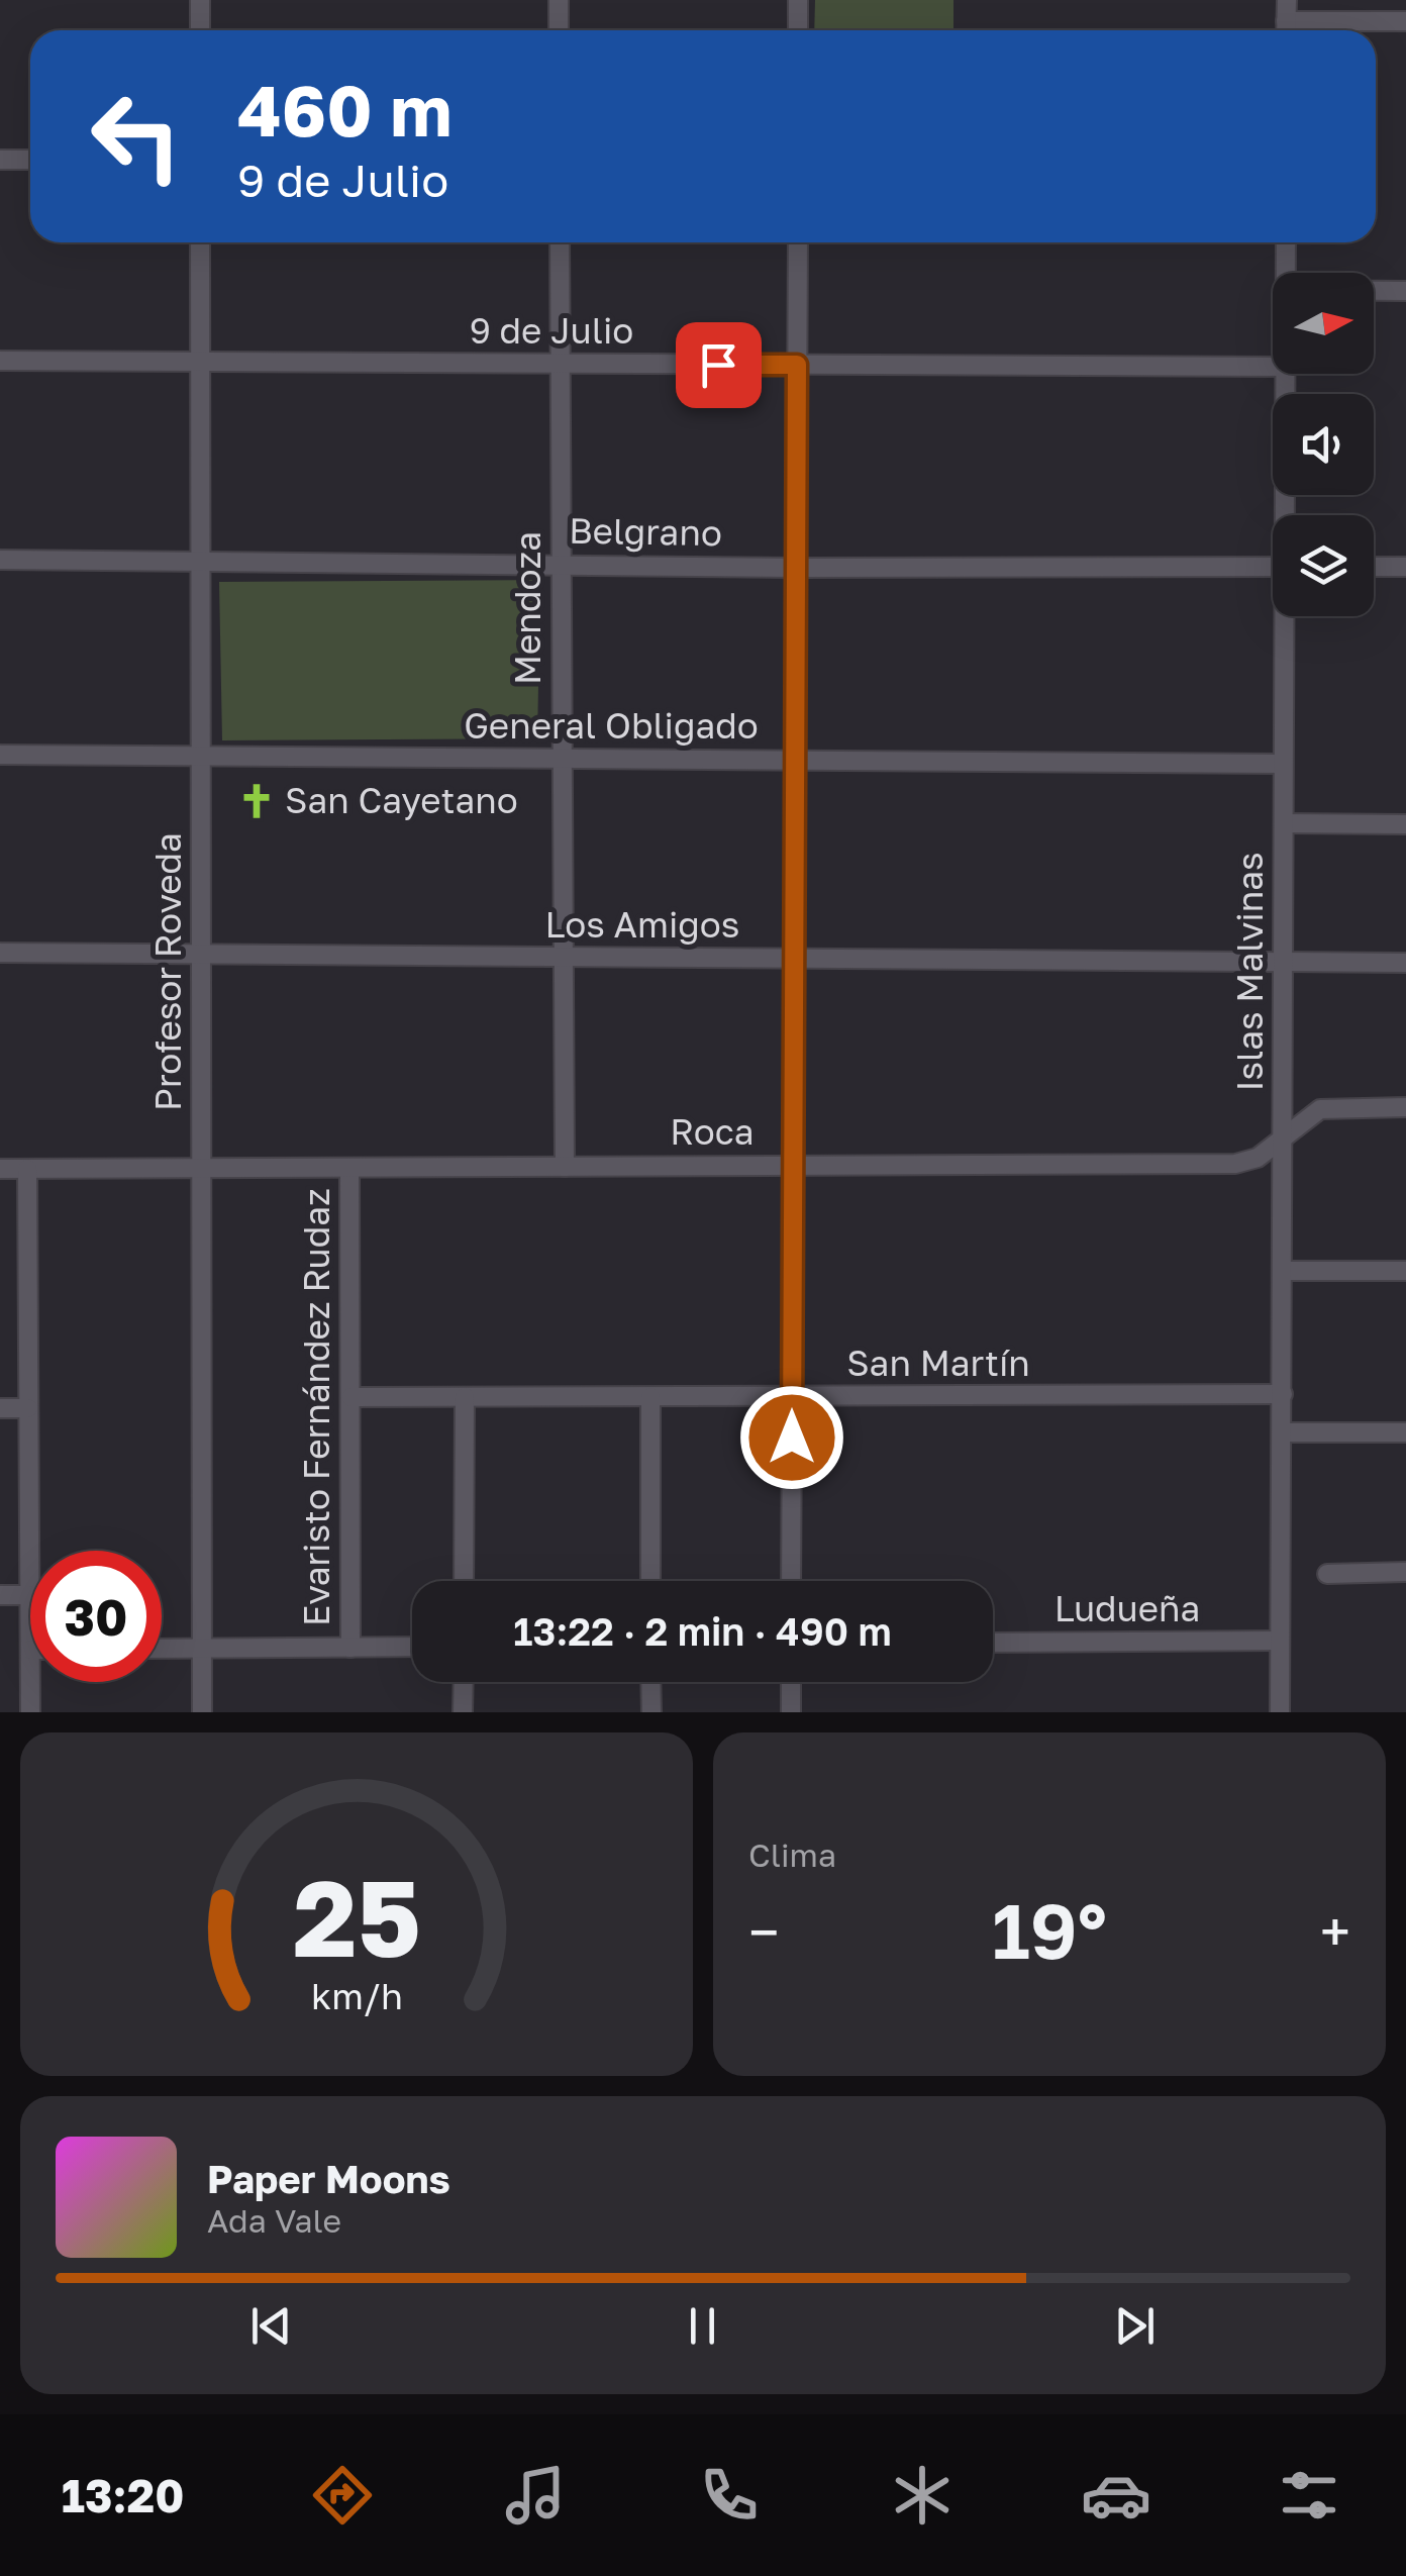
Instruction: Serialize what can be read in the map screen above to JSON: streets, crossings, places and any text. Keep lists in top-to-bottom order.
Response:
{
  "streets": {
    "street": [
      "9 de Julio",
      "Belgrano",
      "Mendoza",
      "General Obligado",
      "Los Amigos",
      "Profesor Roveda",
      "Islas Malvinas",
      "Roca",
      "San Martín",
      "Evaristo Fernández Rudaz",
      "Ludueña"
    ]
  },
  "crossings": [
    ["9 de Julio", "Mendoza"],
    ["9 de Julio", "Profesor Roveda"],
    ["Belgrano", "Mendoza"],
    ["Belgrano", "Profesor Roveda"],
    ["Mendoza", "General Obligado"],
    ["Mendoza", "Los Amigos"],
    ["Mendoza", "Roca"],
    ["General Obligado", "Profesor Roveda"],
    ["General Obligado", "Islas Malvinas"],
    ["Los Amigos", "Profesor Roveda"],
    ["Los Amigos", "Islas Malvinas"],
    ["Profesor Roveda", "Roca"],
    ["Islas Malvinas", "Roca"],
    ["Islas Malvinas", "San Martín"],
    ["Islas Malvinas", "Ludueña"],
    ["Roca", "Evaristo Fernández Rudaz"],
    ["San Martín", "Evaristo Fernández Rudaz"]
  ],
  "places": {
    "church": ["San Cayetano"]
  },
  "north": "right",
  "page": {
    "turn": ["460 m", "9 de Julio"],
    "limit": "30",
    "trip": "13:22 · 2 min · 490 m",
    "tile": "Clima",
    "heat": ["−", "19°", "+"],
    "song": ["Paper Moons", "Ada Vale"],
    "tabs": "13:20",
    "gauge": ["25", "km/h"]
  }
}
